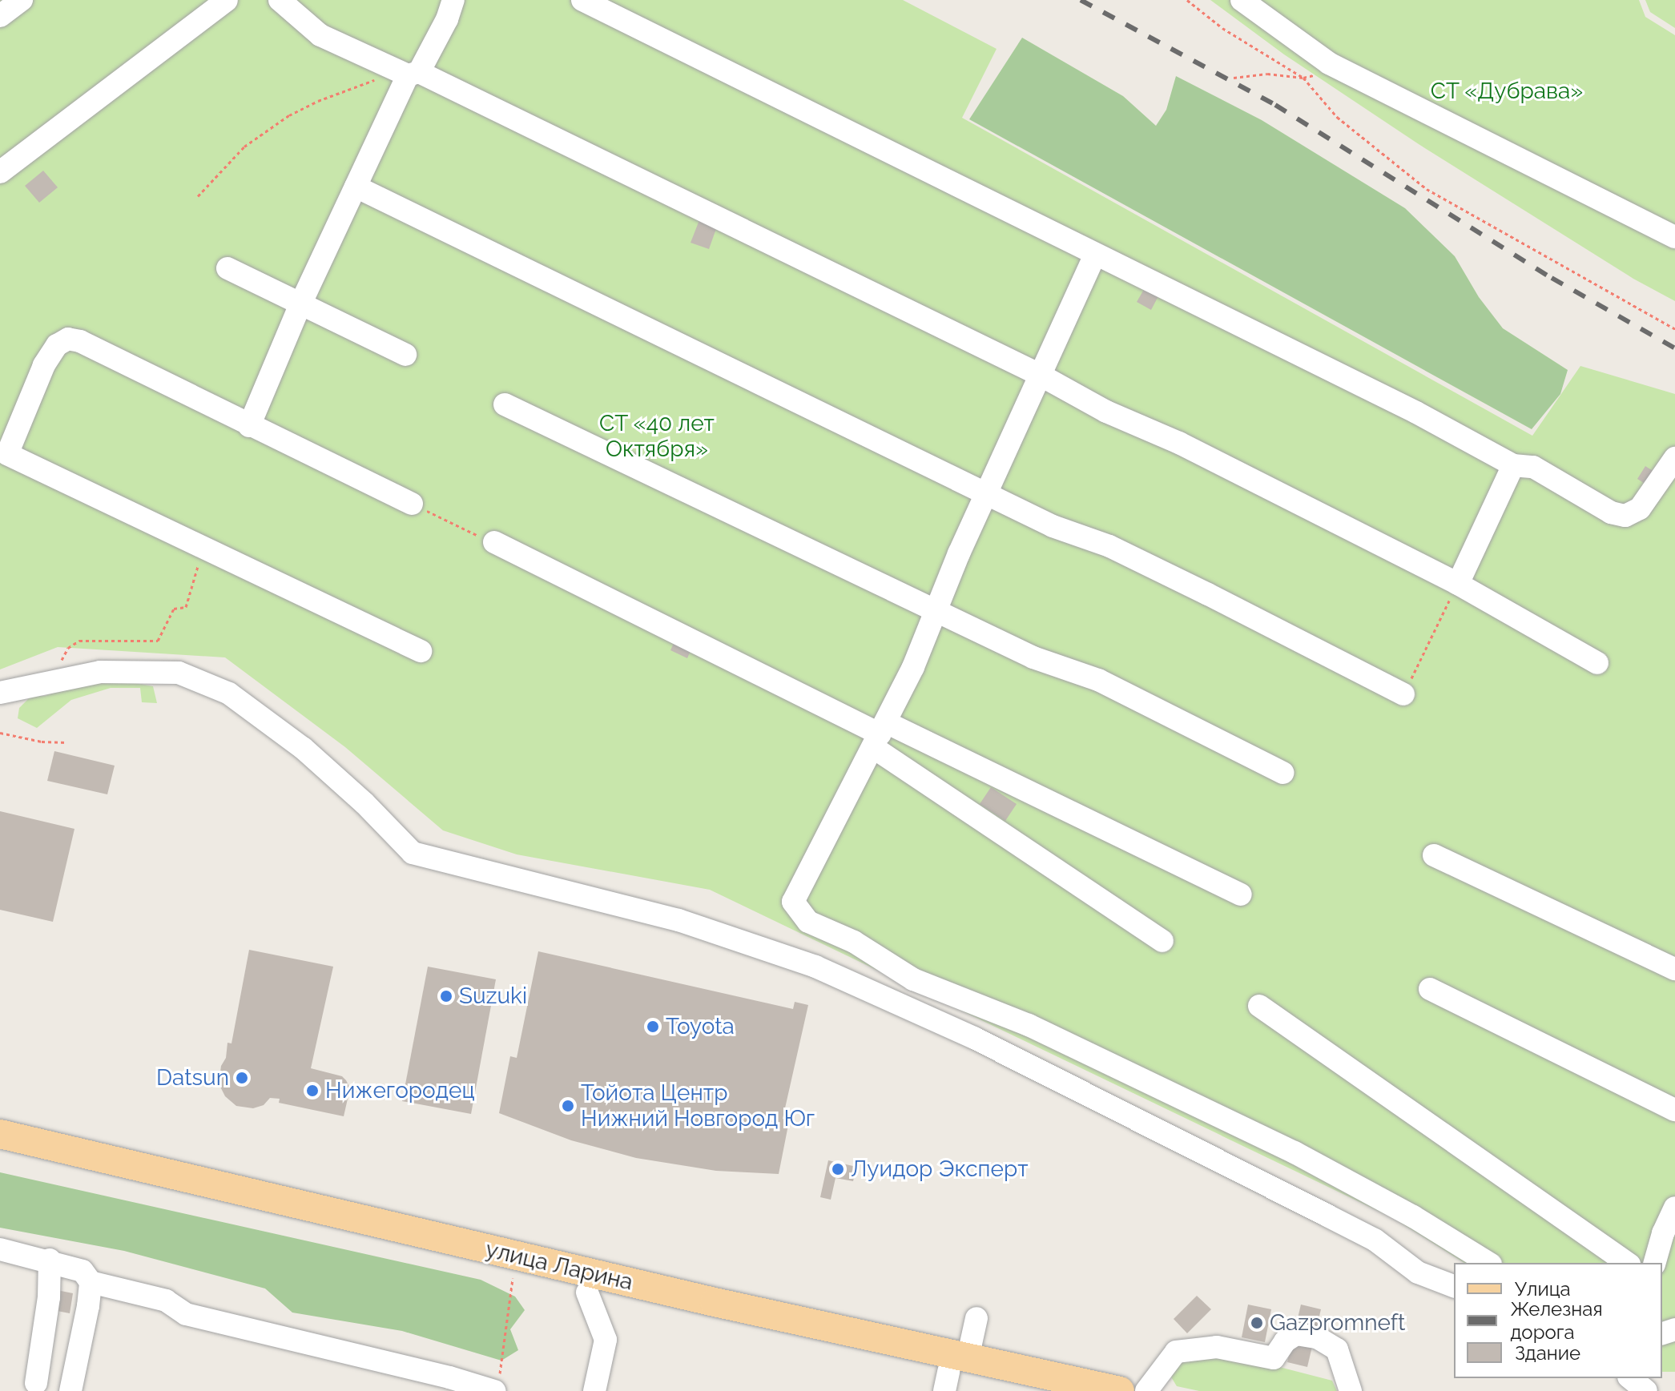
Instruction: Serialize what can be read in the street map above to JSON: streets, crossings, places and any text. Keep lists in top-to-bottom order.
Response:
{
  "streets": {
    "main road": ["улица Ларина"]
  },
  "parks": ["СТ «Дубрава»", "СТ «40 лет Октября»"],
  "places": [
    "Suzuki",
    "Toyota",
    "Datsun",
    "Нижегородец",
    "Тойота Центр Нижний Новгород Юг",
    "Луидор Эксперт",
    "Gazpromneft"
  ],
  "legend": ["Улица", "Железная дорога", "Здание"]
}
